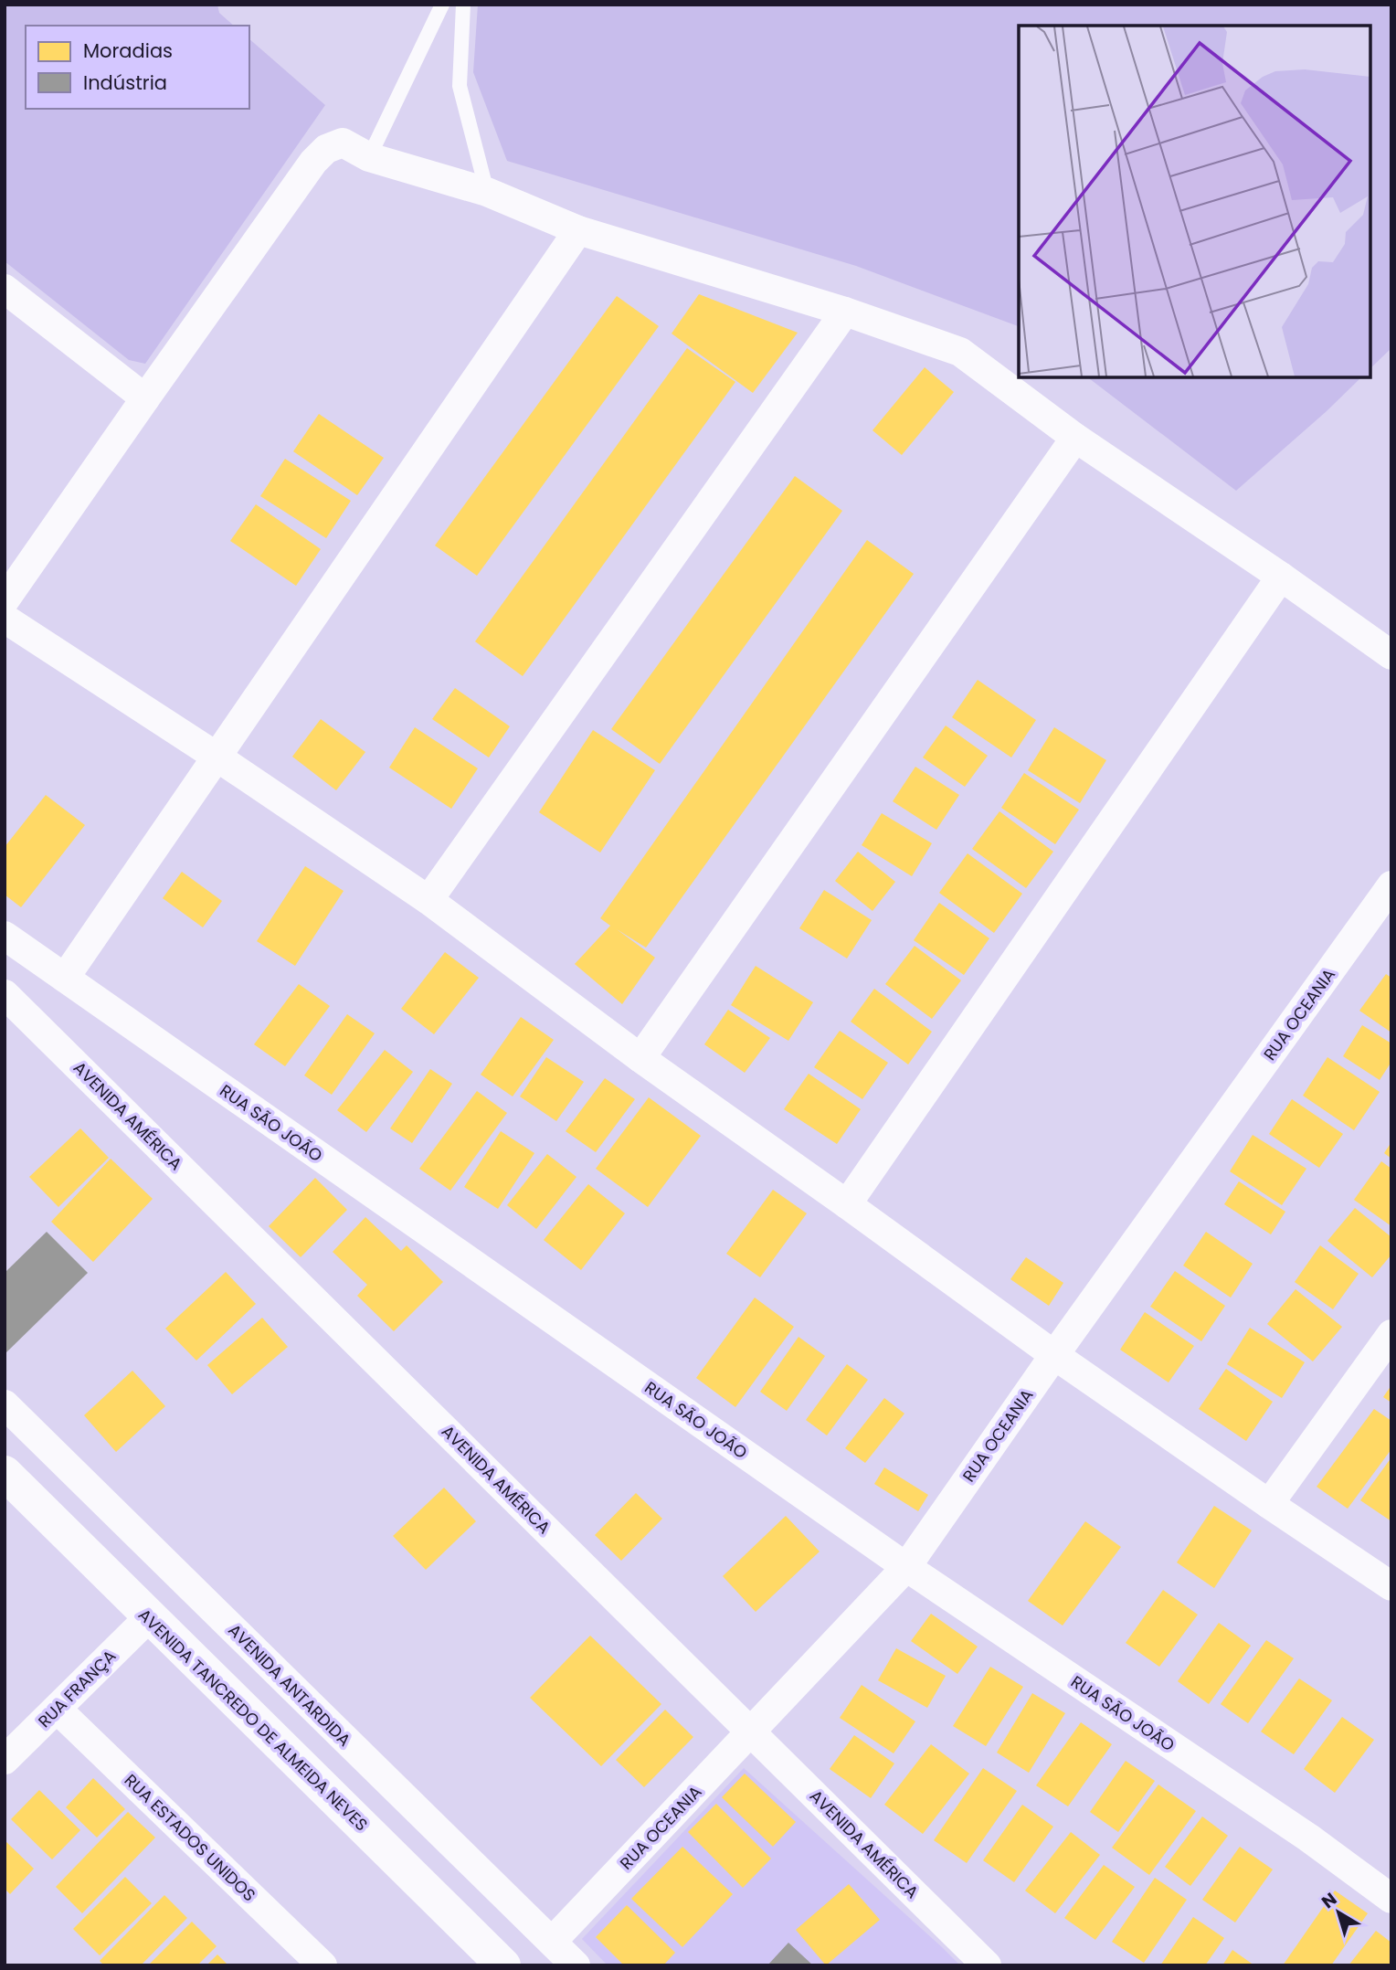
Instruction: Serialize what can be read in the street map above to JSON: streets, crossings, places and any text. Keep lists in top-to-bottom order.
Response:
{
  "streets": {
    "main road": ["AVENIDA TANCREDO DE ALMEIDA NEVES"],
    "street": [
      "RUA OCEANIA",
      "AVENIDA AMÉRICA",
      "RUA SÃO JOÃO",
      "AVENIDA ANTARDIDA",
      "RUA FRANÇA",
      "RUA ESTADOS UNIDOS"
    ]
  },
  "crossings": [
    ["RUA OCEANIA", "AVENIDA AMÉRICA"],
    ["RUA OCEANIA", "RUA SÃO JOÃO"],
    ["RUA OCEANIA", "AVENIDA ANTARDIDA"],
    ["RUA FRANÇA", "AVENIDA TANCREDO DE ALMEIDA NEVES"],
    ["RUA FRANÇA", "RUA ESTADOS UNIDOS"]
  ],
  "legend": ["Moradias", "Indústria"],
  "north": "top left"
}
